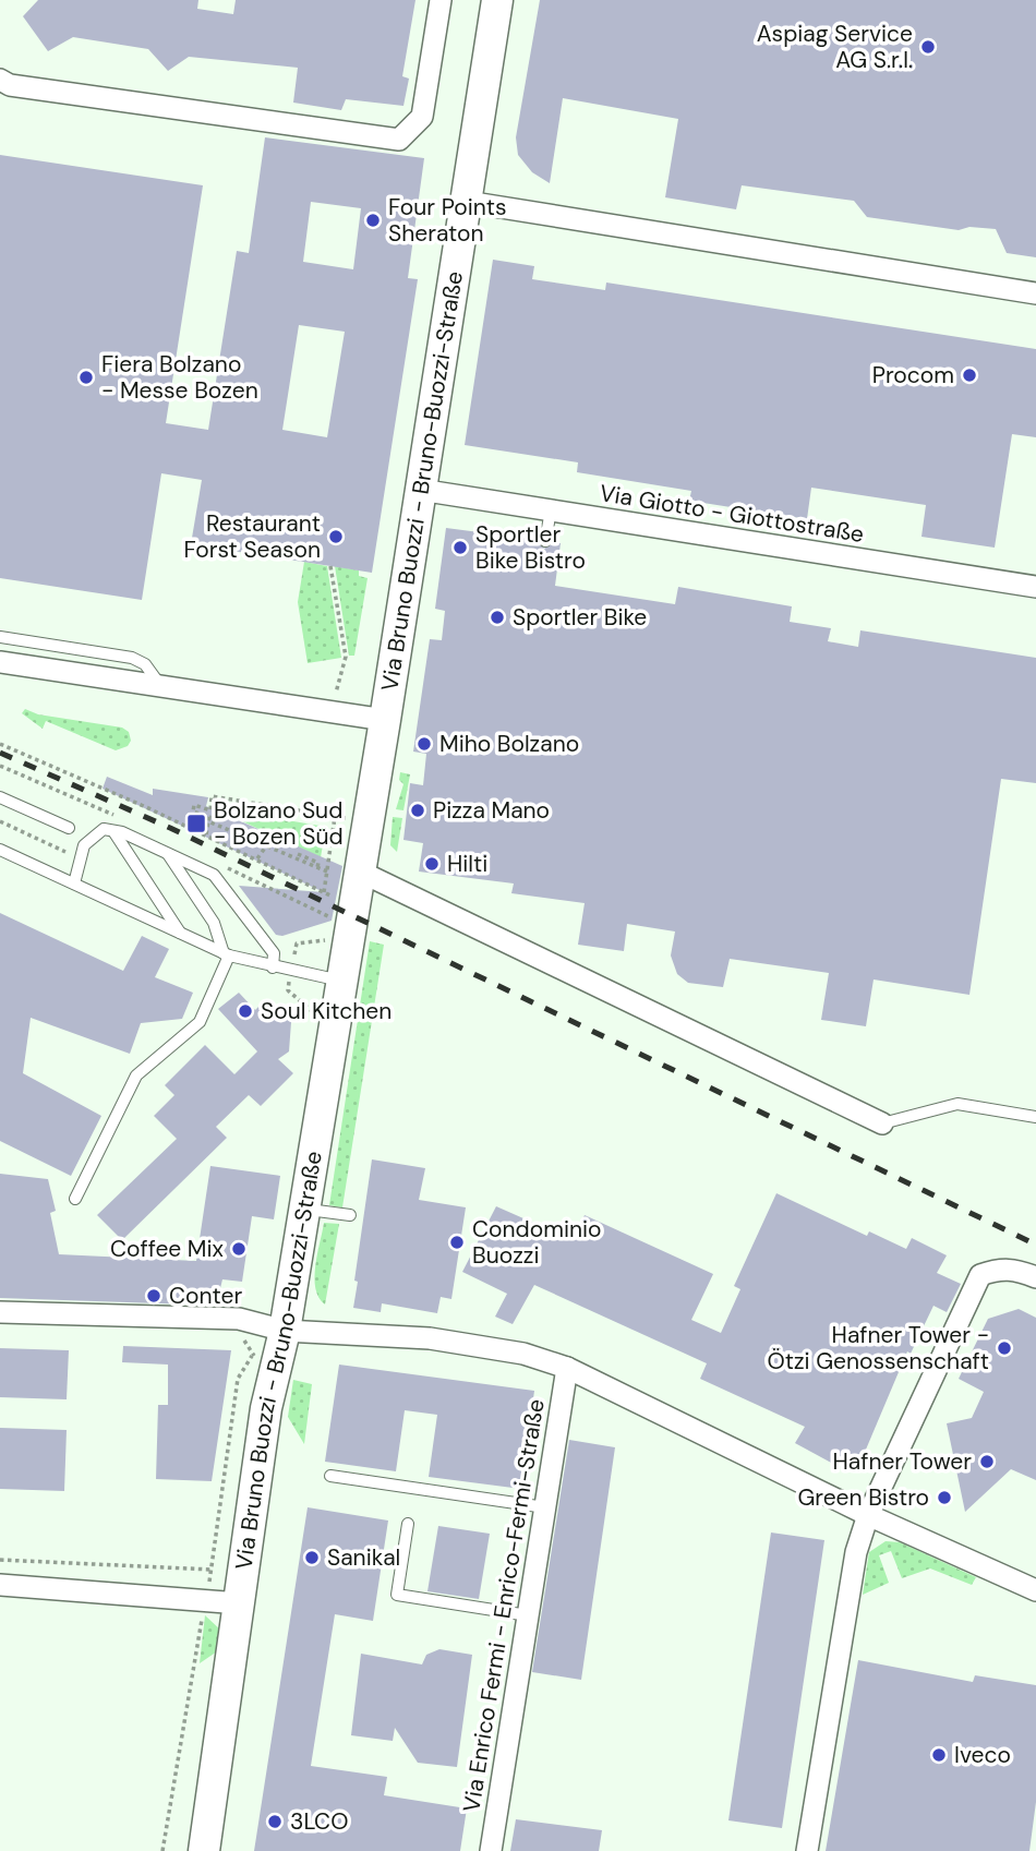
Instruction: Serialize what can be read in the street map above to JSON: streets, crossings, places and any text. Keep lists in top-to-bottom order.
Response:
{
  "streets": {
    "main road": ["Via Bruno Buozzi - Bruno-Buozzi-Straße"],
    "street": ["Via Giotto - Giottostraße", "Via Enrico Fermi - Enrico-Fermi-Straße"]
  },
  "crossings": [
    ["Via Bruno Buozzi - Bruno-Buozzi-Straße", "Via Giotto - Giottostraße"]
  ],
  "places": {
    "other": [
      "Aspiag Service AG S.r.l.",
      "Four Points Sheraton",
      "Procom",
      "Fiera Bolzano - Messe Bozen",
      "Restaurant Forst Season",
      "Sportler Bike Bistro",
      "Sportler Bike",
      "Miho Bolzano",
      "Pizza Mano",
      "Hilti",
      "Soul Kitchen",
      "Condominio Buozzi",
      "Coffee Mix",
      "Conter",
      "Hafner Tower - Ötzi Genossenschaft",
      "Hafner Tower",
      "Green Bistro",
      "Sanikal",
      "Iveco",
      "3LCO"
    ],
    "transit": ["Bolzano Sud - Bozen Süd"]
  }
}
